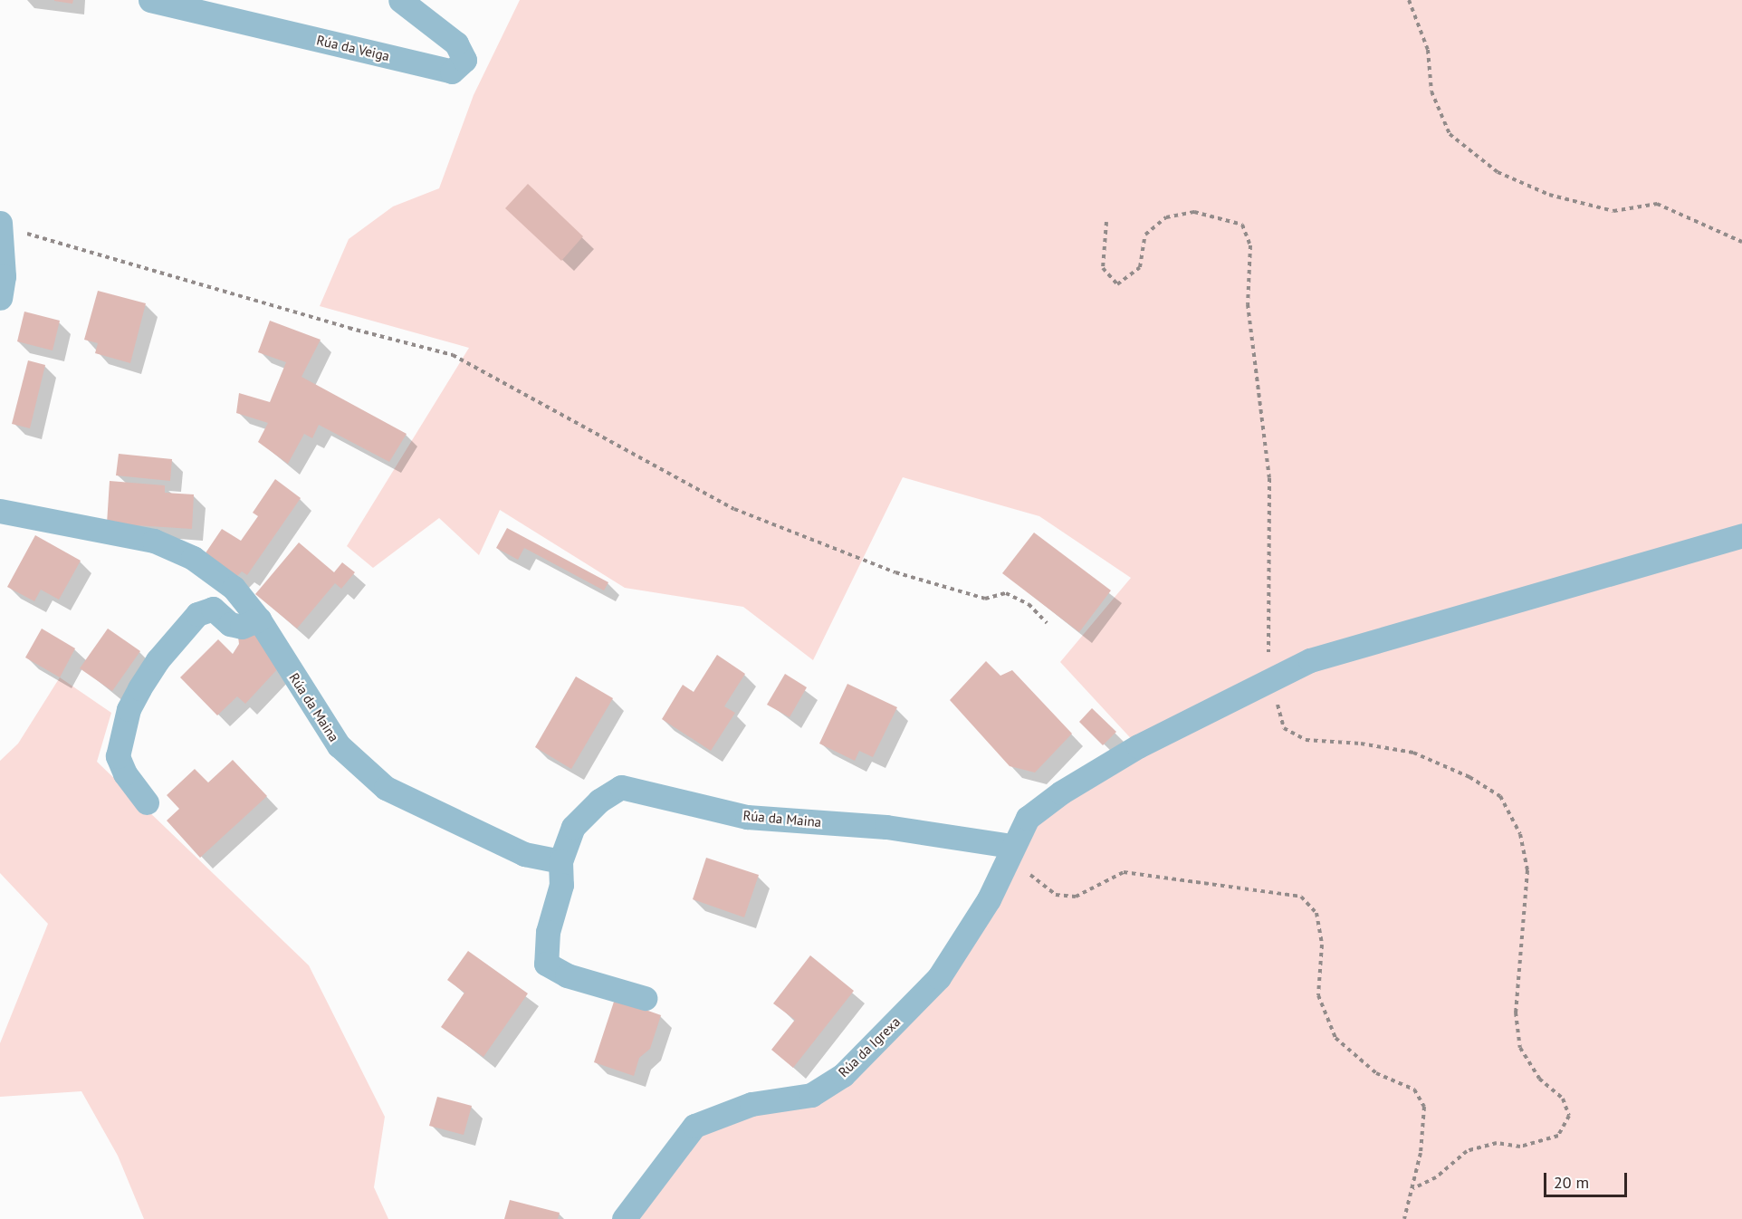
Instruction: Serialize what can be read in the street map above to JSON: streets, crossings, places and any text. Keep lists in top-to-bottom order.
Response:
{
  "streets": {
    "street": ["Rúa da Veiga", "Rúa da Maina", "Rúa da Igrexa"]
  },
  "crossings": [
    ["Rúa da Maina", "Rúa da Igrexa"]
  ],
  "scale_bar": "20 m"
}
